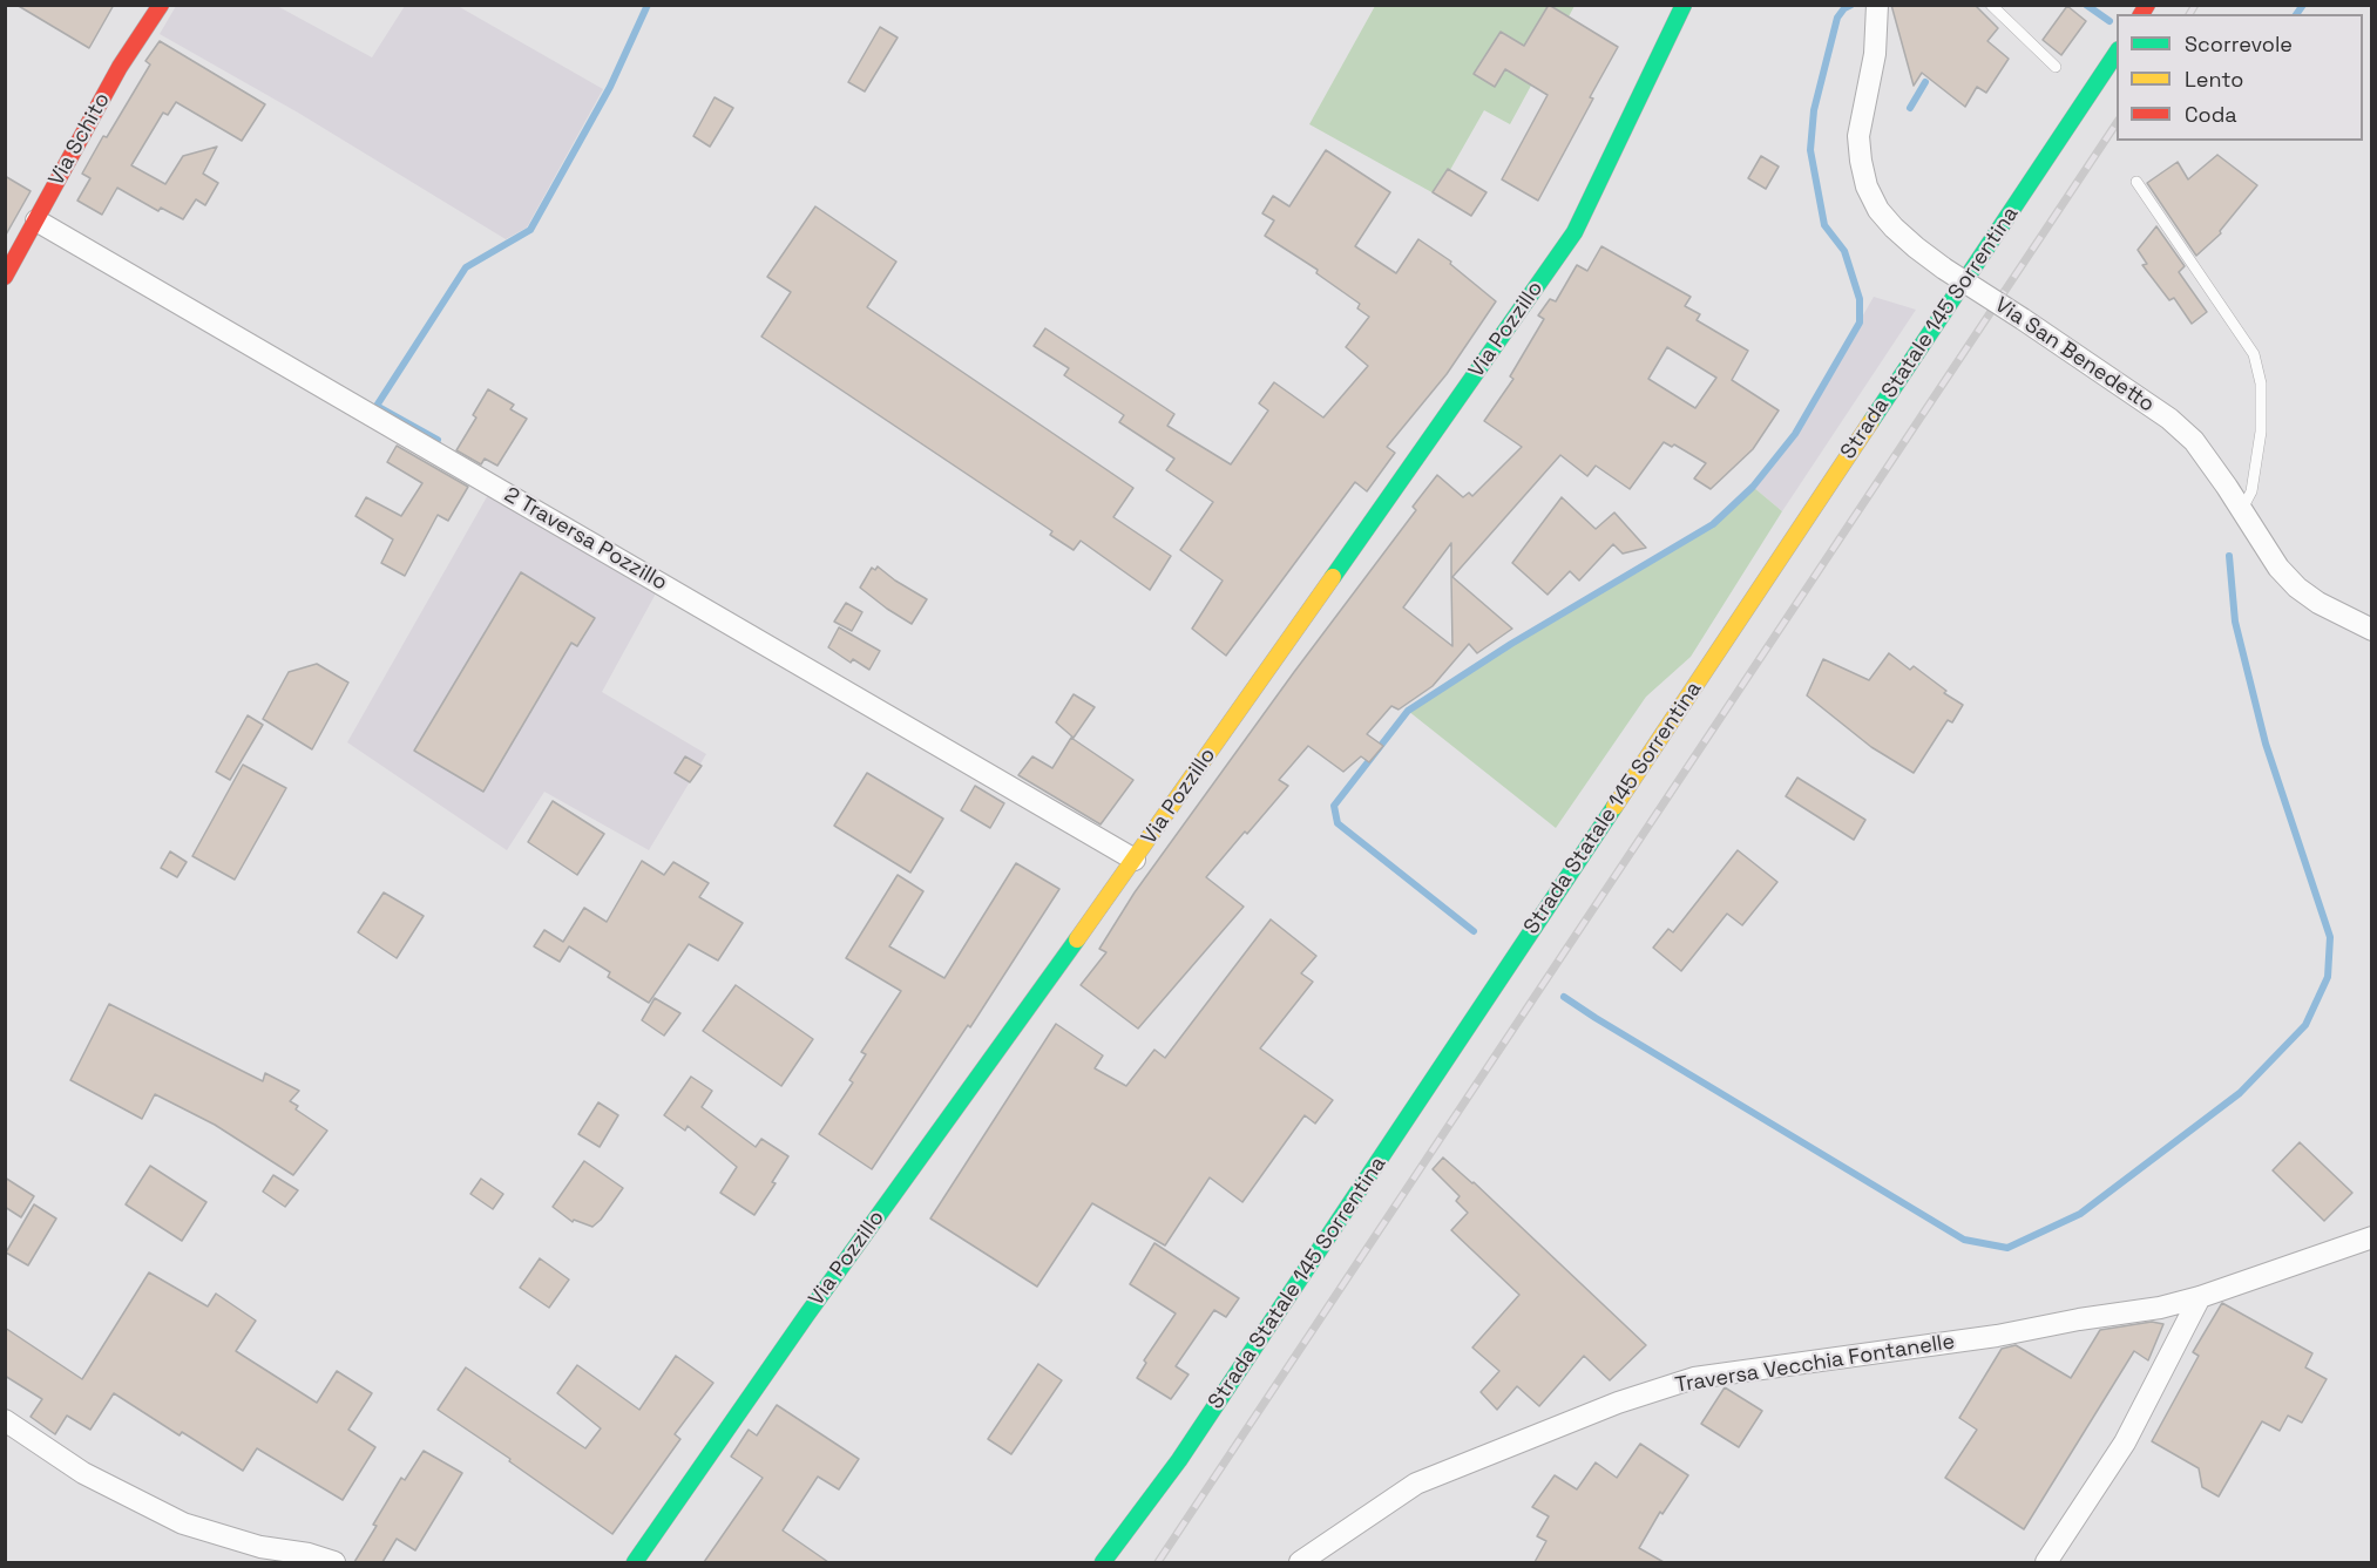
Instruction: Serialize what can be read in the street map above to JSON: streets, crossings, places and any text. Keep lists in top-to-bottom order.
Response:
{
  "streets": {
    "main road": ["Via Schito", "Via Pozzillo", "Strada Statale 145 Sorrentina"],
    "street": ["Via San Benedetto", "2 Traversa Pozzillo", "Traversa Vecchia Fontanelle"]
  },
  "crossings": [
    ["Via Schito", "2 Traversa Pozzillo"],
    ["Via Pozzillo", "2 Traversa Pozzillo"]
  ],
  "legend": ["Scorrevole", "Lento", "Coda"]
}
